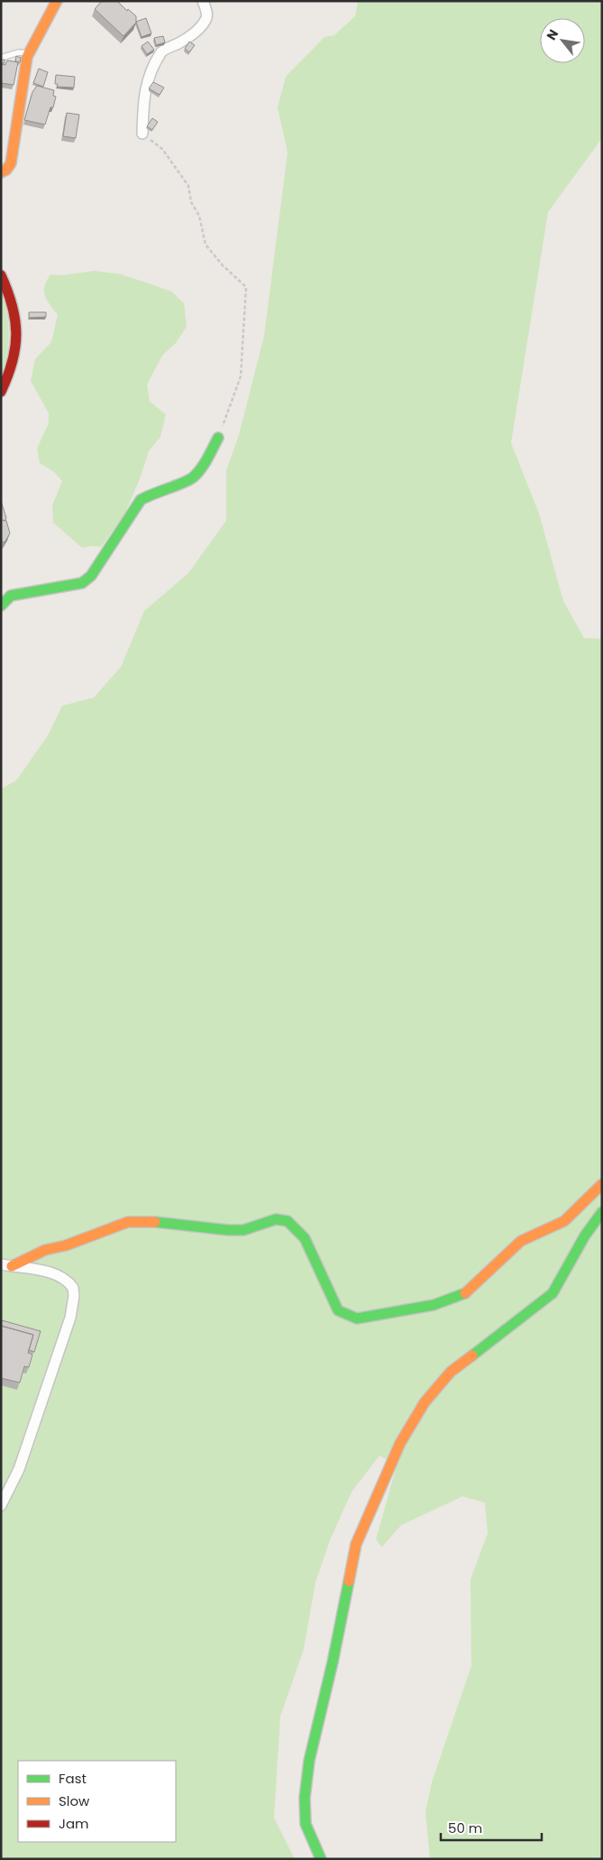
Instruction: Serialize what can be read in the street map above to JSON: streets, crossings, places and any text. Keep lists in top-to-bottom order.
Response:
{
  "legend": ["Fast", "Slow", "Jam"],
  "scale_bar": "50 m",
  "north": "top left"
}
